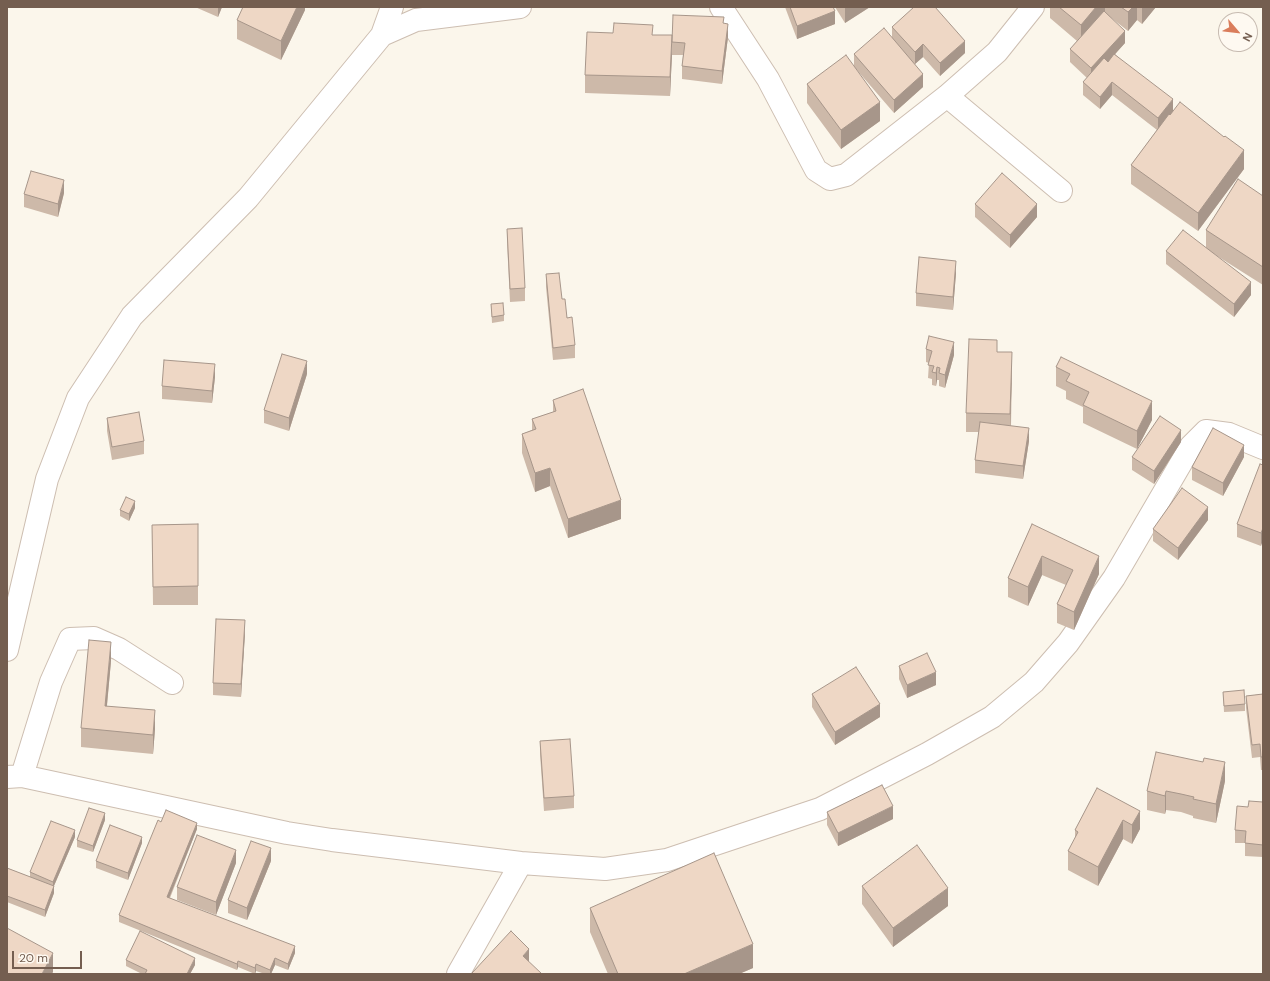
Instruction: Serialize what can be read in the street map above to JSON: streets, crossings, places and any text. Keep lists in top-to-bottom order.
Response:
{
  "scale_bar": "20 m",
  "north": "bottom right"
}
